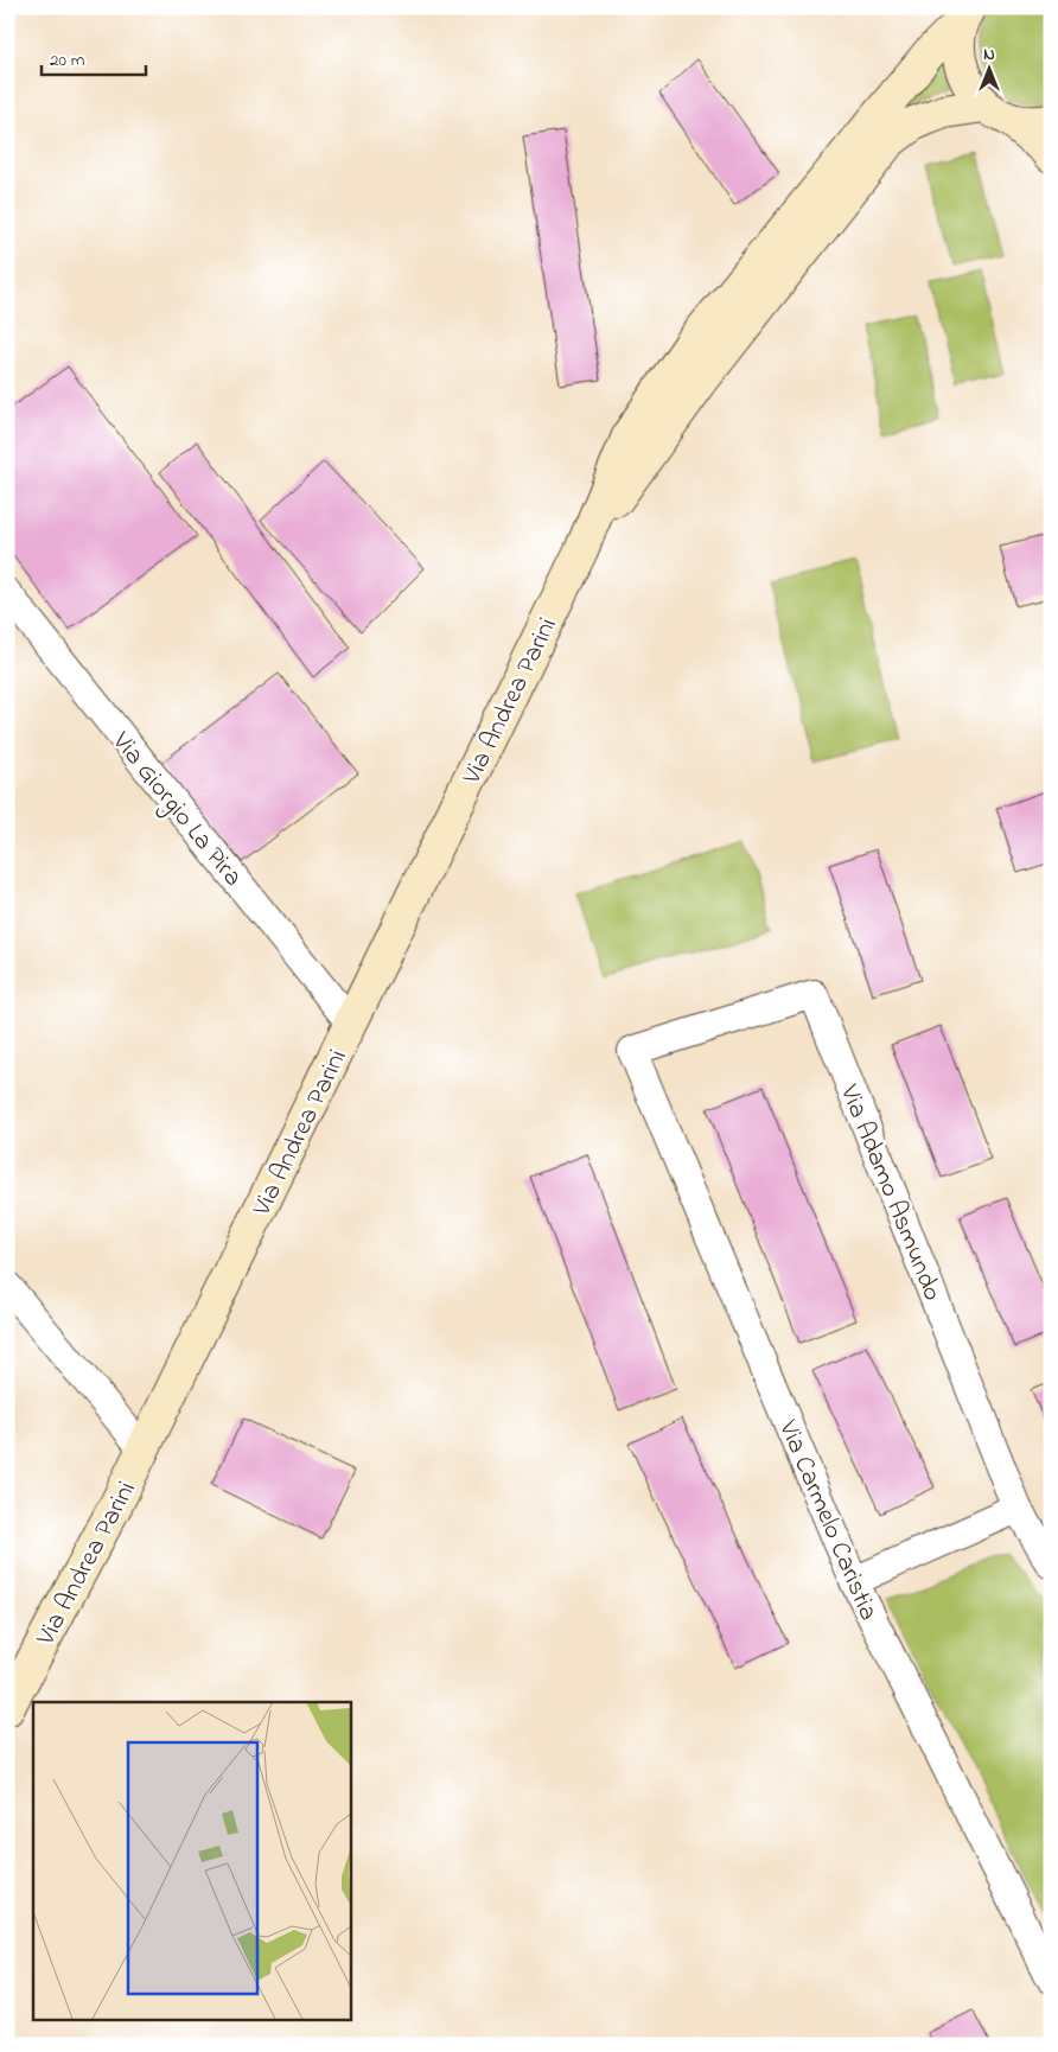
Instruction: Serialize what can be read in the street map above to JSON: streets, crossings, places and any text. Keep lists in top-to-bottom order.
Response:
{
  "streets": {
    "main road": ["Via Andrea Parini"],
    "street": ["Via Giorgio La Pira", "Via Adamo Asmundo", "Via Carmelo Caristia"]
  },
  "crossings": [
    ["Via Andrea Parini", "Via Giorgio La Pira"],
    ["Via Adamo Asmundo", "Via Carmelo Caristia"]
  ],
  "scale_bar": "20 m",
  "north": "top"
}
